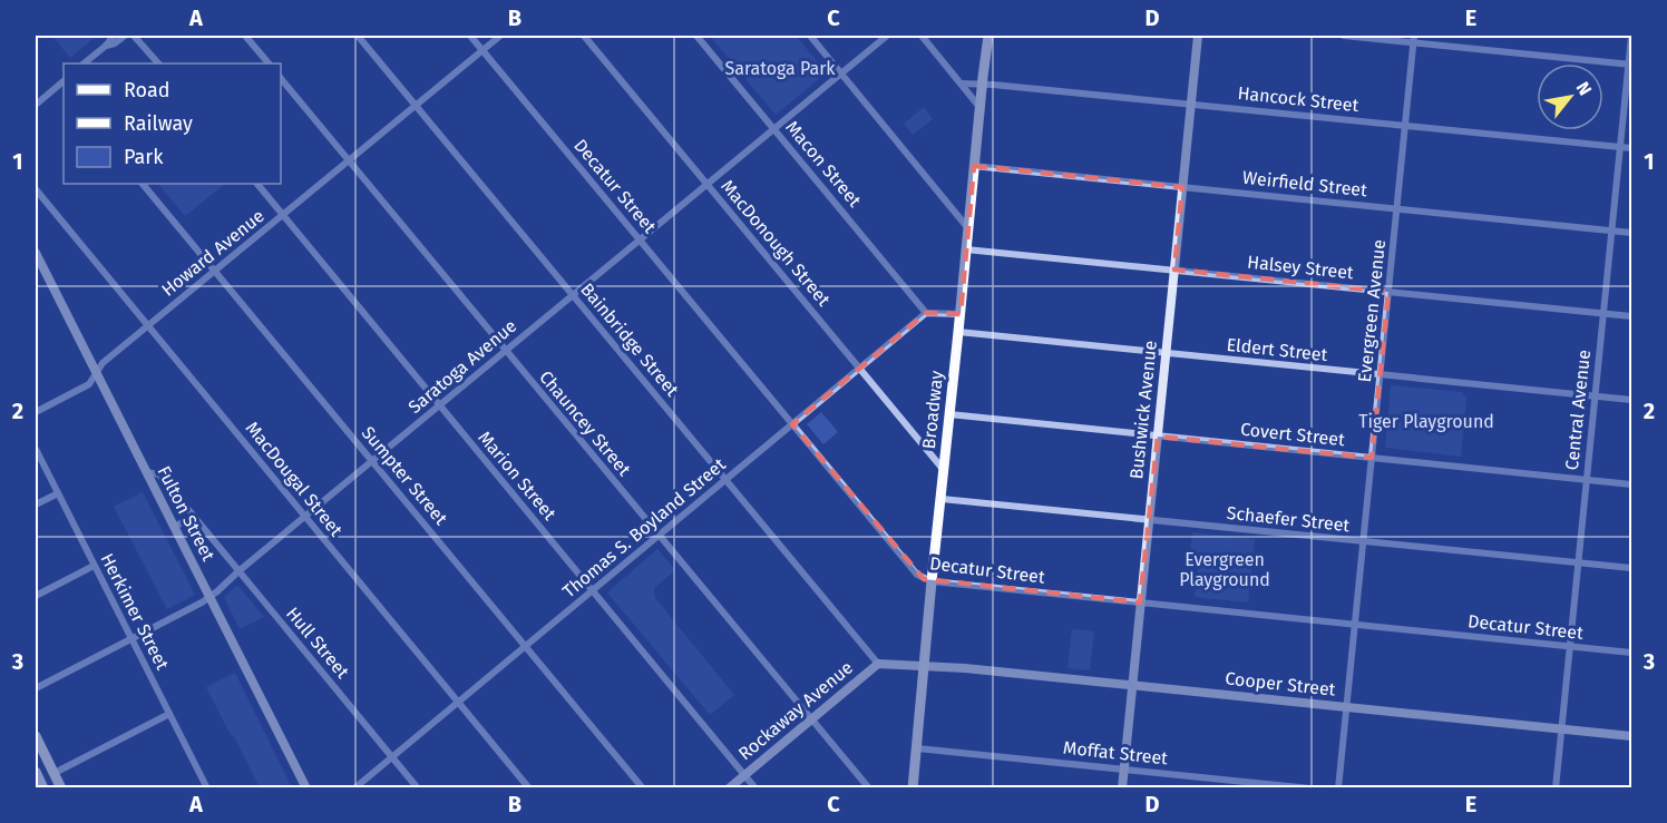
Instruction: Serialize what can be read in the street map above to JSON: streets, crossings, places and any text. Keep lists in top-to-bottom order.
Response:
{
  "streets": {
    "main road": [
      "Broadway",
      "Bushwick Avenue",
      "Fulton Street",
      "Cooper Street",
      "Rockaway Avenue"
    ],
    "street": [
      "Hancock Street",
      "Macon Street",
      "Weirfield Street",
      "Decatur Street",
      "MacDonough Street",
      "Howard Avenue",
      "Halsey Street",
      "Evergreen Avenue",
      "Bainbridge Street",
      "Eldert Street",
      "Saratoga Avenue",
      "Central Avenue",
      "Chauncey Street",
      "Covert Street",
      "Sumpter Street",
      "Marion Street",
      "MacDougal Street",
      "Schaefer Street",
      "Thomas S. Boyland Street",
      "Herkimer Street",
      "Hull Street",
      "Moffat Street"
    ]
  },
  "crossings": [
    ["Hancock Street", "Evergreen Avenue"],
    ["Hancock Street", "Broadway"],
    ["Hancock Street", "Bushwick Avenue"],
    ["Hancock Street", "Central Avenue"],
    ["Macon Street", "Saratoga Avenue"],
    ["Macon Street", "Thomas S. Boyland Street"],
    ["Weirfield Street", "Evergreen Avenue"],
    ["Weirfield Street", "Broadway"],
    ["Weirfield Street", "Bushwick Avenue"],
    ["Weirfield Street", "Central Avenue"],
    ["Decatur Street", "Howard Avenue"],
    ["Decatur Street", "Evergreen Avenue"],
    ["Decatur Street", "Saratoga Avenue"],
    ["Decatur Street", "Broadway"],
    ["Decatur Street", "Bushwick Avenue"],
    ["Decatur Street", "Central Avenue"],
    ["Decatur Street", "Thomas S. Boyland Street"],
    ["MacDonough Street", "Saratoga Avenue"],
    ["MacDonough Street", "Broadway"],
    ["MacDonough Street", "Thomas S. Boyland Street"],
    ["Howard Avenue", "Bainbridge Street"],
    ["Howard Avenue", "Chauncey Street"],
    ["Howard Avenue", "Sumpter Street"],
    ["Howard Avenue", "Marion Street"],
    ["Howard Avenue", "MacDougal Street"],
    ["Howard Avenue", "Fulton Street"],
    ["Halsey Street", "Evergreen Avenue"],
    ["Halsey Street", "Broadway"],
    ["Halsey Street", "Bushwick Avenue"],
    ["Halsey Street", "Central Avenue"],
    ["Evergreen Avenue", "Eldert Street"],
    ["Evergreen Avenue", "Covert Street"],
    ["Evergreen Avenue", "Schaefer Street"],
    ["Evergreen Avenue", "Cooper Street"],
    ["Bainbridge Street", "Saratoga Avenue"],
    ["Bainbridge Street", "Thomas S. Boyland Street"],
    ["Bainbridge Street", "Rockaway Avenue"],
    ["Eldert Street", "Broadway"],
    ["Eldert Street", "Bushwick Avenue"],
    ["Eldert Street", "Central Avenue"],
    ["Saratoga Avenue", "Chauncey Street"],
    ["Saratoga Avenue", "Sumpter Street"],
    ["Saratoga Avenue", "Marion Street"],
    ["Saratoga Avenue", "MacDougal Street"],
    ["Saratoga Avenue", "Fulton Street"],
    ["Saratoga Avenue", "Herkimer Street"],
    ["Saratoga Avenue", "Hull Street"],
    ["Broadway", "Covert Street"],
    ["Broadway", "Schaefer Street"],
    ["Broadway", "Cooper Street"],
    ["Broadway", "Rockaway Avenue"],
    ["Broadway", "Moffat Street"],
    ["Bushwick Avenue", "Covert Street"],
    ["Bushwick Avenue", "Schaefer Street"],
    ["Bushwick Avenue", "Cooper Street"],
    ["Bushwick Avenue", "Moffat Street"],
    ["Central Avenue", "Covert Street"],
    ["Central Avenue", "Schaefer Street"],
    ["Central Avenue", "Cooper Street"],
    ["Chauncey Street", "Thomas S. Boyland Street"],
    ["Chauncey Street", "Rockaway Avenue"],
    ["Sumpter Street", "Thomas S. Boyland Street"],
    ["Marion Street", "Thomas S. Boyland Street"],
    ["Marion Street", "Rockaway Avenue"],
    ["MacDougal Street", "Thomas S. Boyland Street"],
    ["Fulton Street", "Hull Street"],
    ["Thomas S. Boyland Street", "Hull Street"],
    ["Cooper Street", "Rockaway Avenue"]
  ],
  "parks": ["Saratoga Park", "Tiger Playground", "Evergreen Playground"],
  "legend": ["Road", "Railway", "Park"],
  "north": "top right",
  "grid": {
    "columns": [
      "A",
      "B",
      "C",
      "D",
      "E"
    ],
    "rows": ["1", "2", "3"]
  }
}
